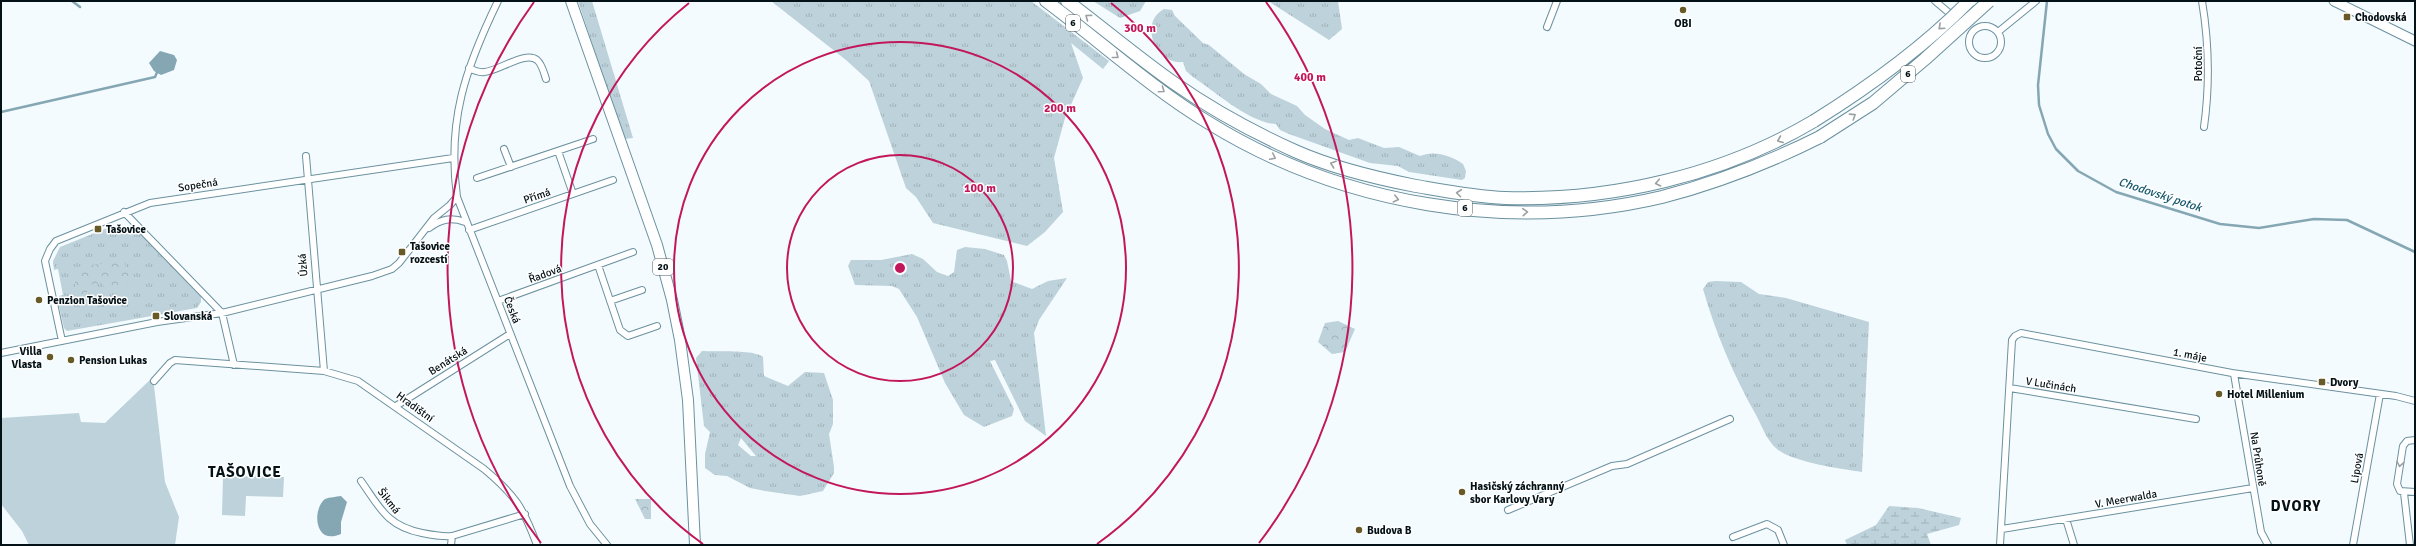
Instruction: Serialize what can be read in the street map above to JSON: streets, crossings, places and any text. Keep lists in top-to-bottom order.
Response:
{
  "streets": {
    "highway": ["6"],
    "main road": ["20"],
    "street": [
      "Potoční",
      "Sopečná",
      "Přímá",
      "Úzká",
      "Řadová",
      "Česká",
      "1. máje",
      "Benátská",
      "V Lučinách",
      "Hradištní",
      "Na Průhoně",
      "Lipová",
      "V. Meerwalda",
      "Šikmá"
    ]
  },
  "crossings": [
    ["Sopečná", "Úzká"],
    ["Sopečná", "Česká"],
    ["Přímá", "Česká"],
    ["Úzká", "Hradištní"],
    ["Řadová", "Česká"],
    ["Česká", "Benátská"],
    ["1. máje", "V Lučinách"],
    ["1. máje", "Na Průhoně"],
    ["1. máje", "Lipová"],
    ["Benátská", "Hradištní"],
    ["V Lučinách", "V. Meerwalda"],
    ["Hradištní", "Šikmá"],
    ["Na Průhoně", "V. Meerwalda"]
  ],
  "districts": ["TAŠOVICE", "DVORY"],
  "water": ["Chodovský potok"],
  "places": {
    "other": [
      "OBI",
      "Penzion Tašovice",
      "Villa Vlasta",
      "Pension Lukas",
      "Hotel Millenium",
      "Hasičský záchranný sbor Karlovy Vary",
      "Budova B"
    ],
    "transit": [
      "Chodovská",
      "Tašovice",
      "Tašovice rozcestí",
      "Slovanská",
      "Dvory"
    ]
  },
  "rings": [
    "300 m",
    "400 m",
    "200 m",
    "100 m"
  ]
}
